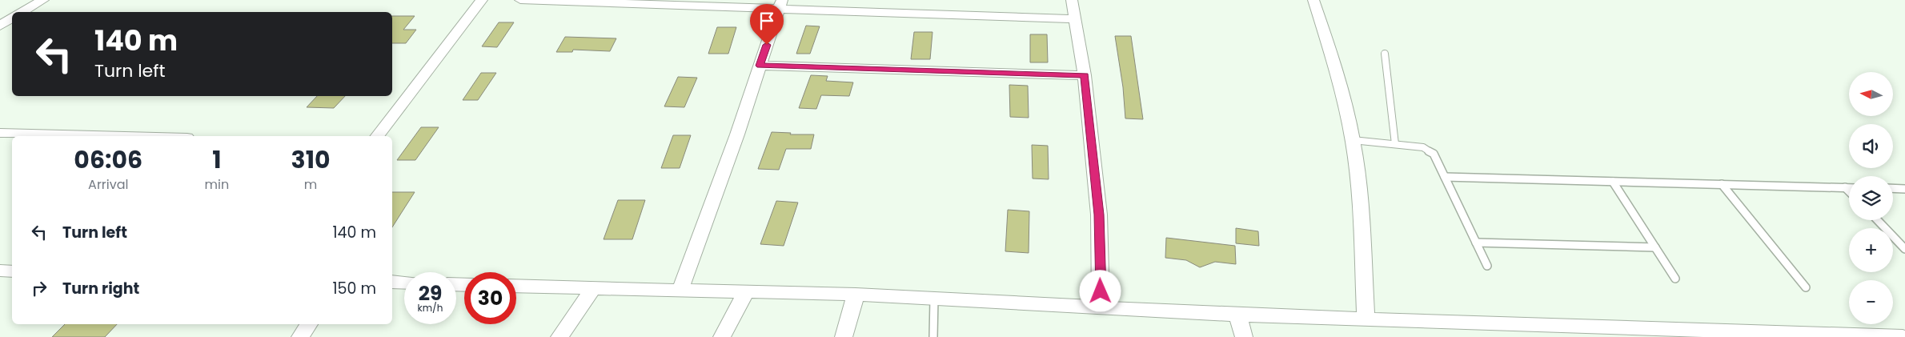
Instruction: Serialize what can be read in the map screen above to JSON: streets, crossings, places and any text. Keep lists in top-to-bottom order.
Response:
{
  "north": "left",
  "page": {
    "turn": ["140 m", "Turn left"],
    "map_buttons": ["+", "−"],
    "eta": [
      "06:06",
      "Arrival",
      "1",
      "min",
      "310",
      "m"
    ],
    "list": [
      {
        "name": "Turn left",
        "value": "140 m"
      },
      {
        "name": "Turn right",
        "value": "150 m"
      }
    ],
    "speed": "29 km/h",
    "limit": "30"
  }
}
